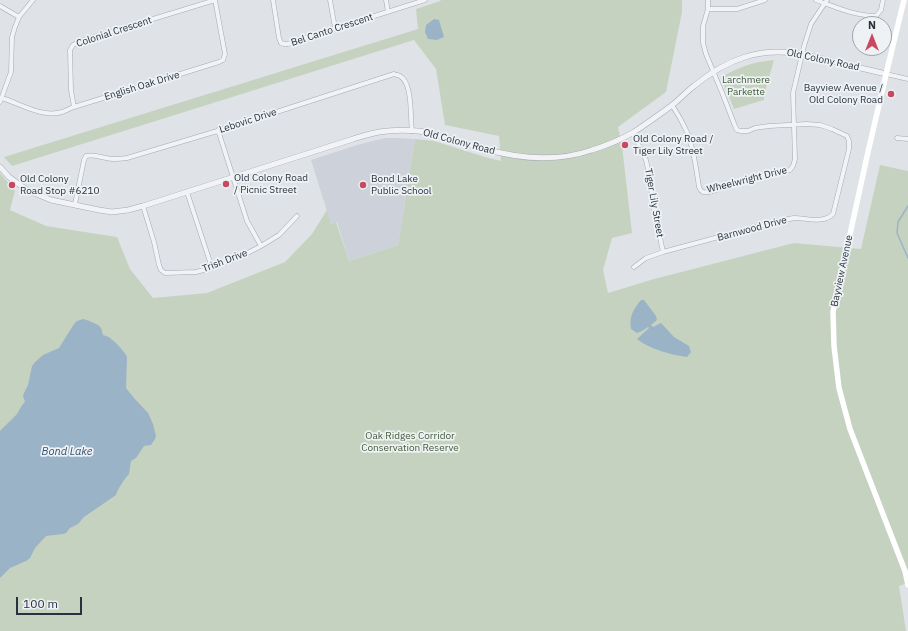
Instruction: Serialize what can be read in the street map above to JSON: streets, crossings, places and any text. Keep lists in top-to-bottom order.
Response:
{
  "streets": {
    "main road": ["Bayview Avenue"],
    "street": [
      "Bel Canto Crescent",
      "Colonial Crescent",
      "Old Colony Road",
      "English Oak Drive",
      "Lebovic Drive",
      "Wheelwright Drive",
      "Tiger Lily Street",
      "Barnwood Drive",
      "Trish Drive"
    ]
  },
  "crossings": [
    ["Colonial Crescent", "English Oak Drive"],
    ["Old Colony Road", "Lebovic Drive"],
    ["Old Colony Road", "Wheelwright Drive"],
    ["Old Colony Road", "Tiger Lily Street"],
    ["Old Colony Road", "Trish Drive"],
    ["Old Colony Road", "Bayview Avenue"],
    ["Wheelwright Drive", "Barnwood Drive"],
    ["Tiger Lily Street", "Barnwood Drive"]
  ],
  "water": ["Bond Lake"],
  "parks": ["Larchmere Parkette", "Oak Ridges Corridor Conservation Reserve"],
  "places": [
    "Bayview Avenue / Old Colony Road",
    "Old Colony Road / Tiger Lily Street",
    "Old Colony Road / Picnic Street",
    "Old Colony Road Stop #6210",
    "Bond Lake Public School"
  ],
  "scale_bar": "100 m",
  "north": "top"
}
